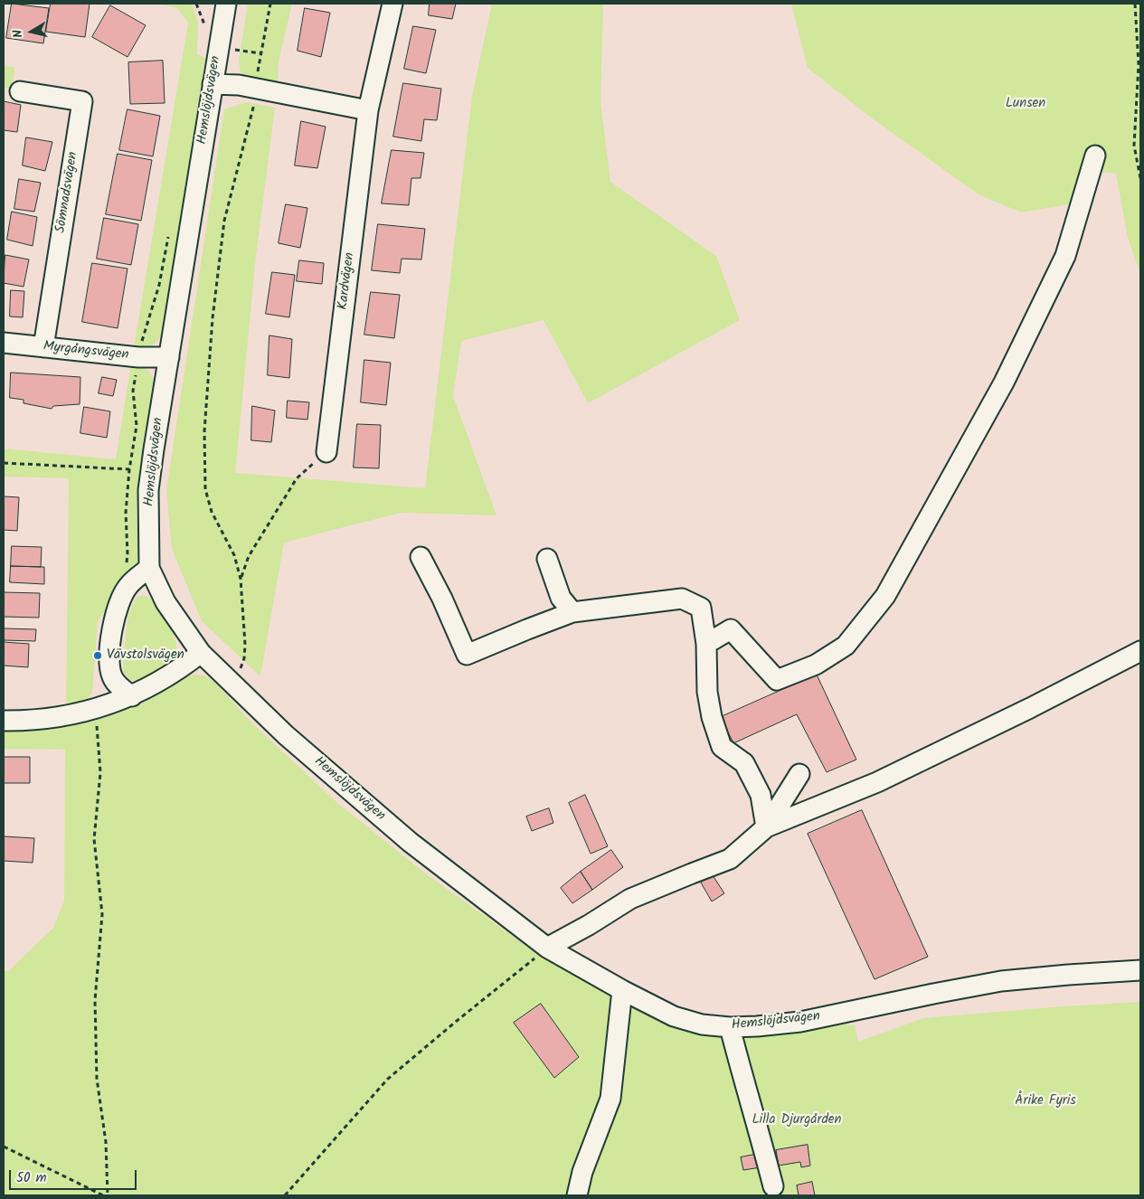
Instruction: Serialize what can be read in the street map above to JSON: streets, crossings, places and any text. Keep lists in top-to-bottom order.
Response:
{
  "streets": {
    "street": [
      "Hemslöjdsvägen",
      "Sömnadsvägen",
      "Kardvägen",
      "Myrgångsvägen"
    ]
  },
  "crossings": [
    ["Hemslöjdsvägen", "Myrgångsvägen"],
    ["Sömnadsvägen", "Myrgångsvägen"]
  ],
  "parks": ["Lunsen", "Årike Fyris", "Lilla Djurgården"],
  "places": ["Vävstolsvägen"],
  "scale_bar": "50 m",
  "north": "left"
}
